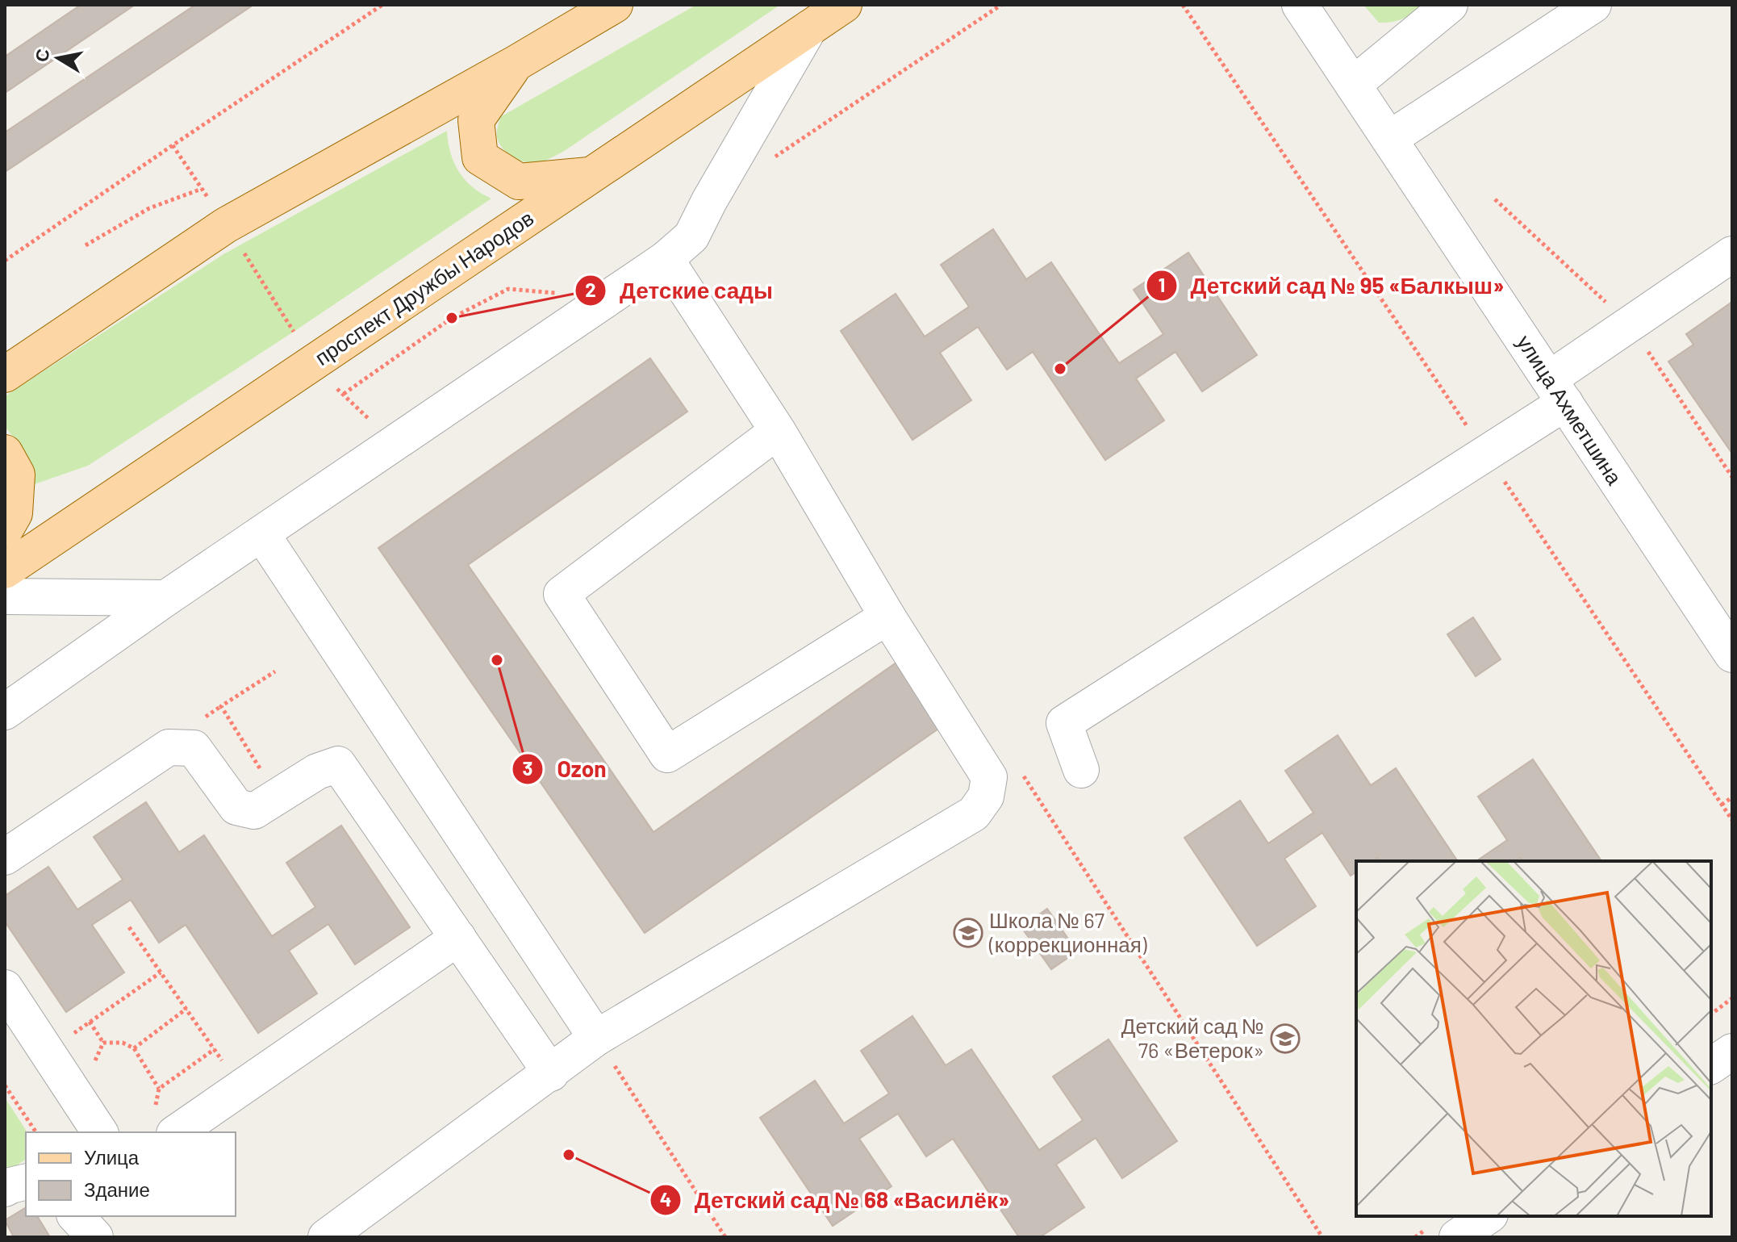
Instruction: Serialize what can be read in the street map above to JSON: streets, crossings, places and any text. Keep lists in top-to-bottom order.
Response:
{
  "streets": {
    "main road": ["проспект Дружбы Народов"],
    "street": ["улица Ахметшина"]
  },
  "places": {
    "other": [
      "Детские сады",
      "Детский сад № 95 «Балкыш»",
      "Ozon",
      "Детский сад № 68 «Василёк»"
    ],
    "school or university": ["Школа № 67 (коррекционная)", "Детский сад № 76 «Ветерок»"]
  },
  "legend": ["Улица", "Здание"],
  "north": "left"
}
